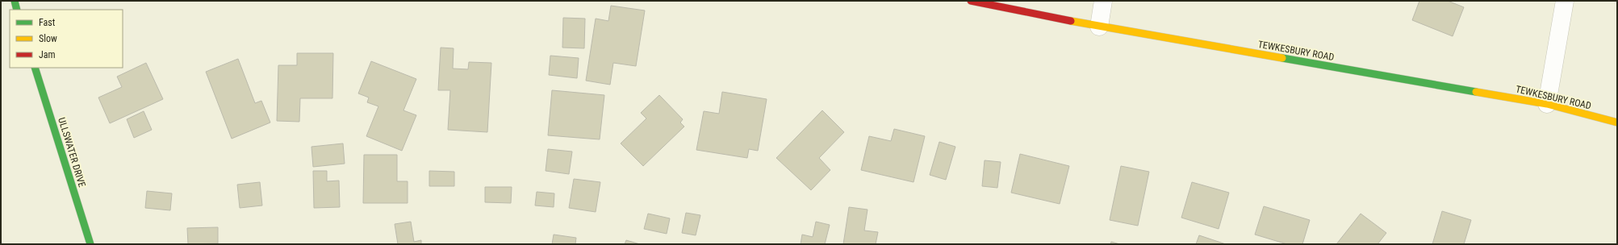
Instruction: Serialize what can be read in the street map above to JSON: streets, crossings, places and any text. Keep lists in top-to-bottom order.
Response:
{
  "streets": {
    "street": ["TEWKESBURY ROAD", "ULLSWATER DRIVE"]
  },
  "legend": ["Fast", "Slow", "Jam"]
}
